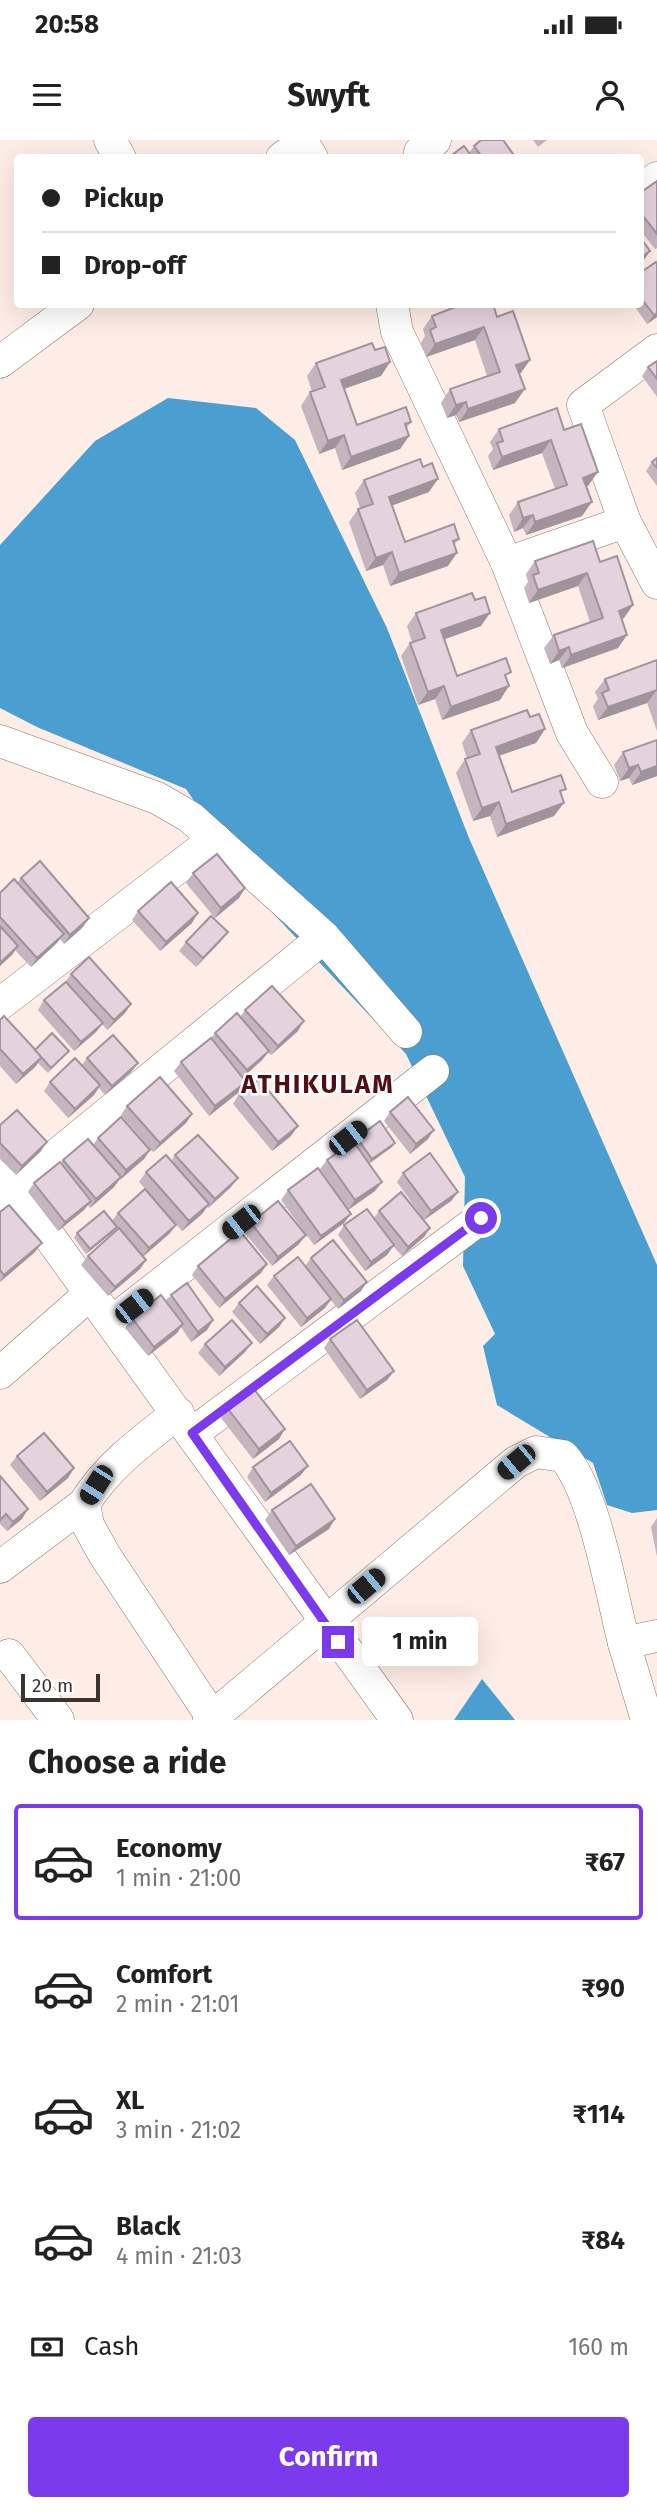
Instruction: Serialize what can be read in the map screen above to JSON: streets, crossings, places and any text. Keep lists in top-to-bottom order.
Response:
{
  "districts": ["ATHIKULAM"],
  "scale_bar": "20 m",
  "page": {
    "status": "20:58",
    "header": "Swyft",
    "banner": ["Pickup", "Drop-off"],
    "bubble": "1 min",
    "scale": "20 m",
    "heading": "Choose a ride",
    "list": [
      {
        "name": "Economy",
        "note": "1 min · 21:00",
        "value": "₹67"
      },
      {
        "name": "Comfort",
        "note": "2 min · 21:01",
        "value": "₹90"
      },
      {
        "name": "XL",
        "note": "3 min · 21:02",
        "value": "₹114"
      },
      {
        "name": "Black",
        "note": "4 min · 21:03",
        "value": "₹84"
      }
    ],
    "pay": ["Cash", "160 m"],
    "buttons": "Confirm"
  }
}
